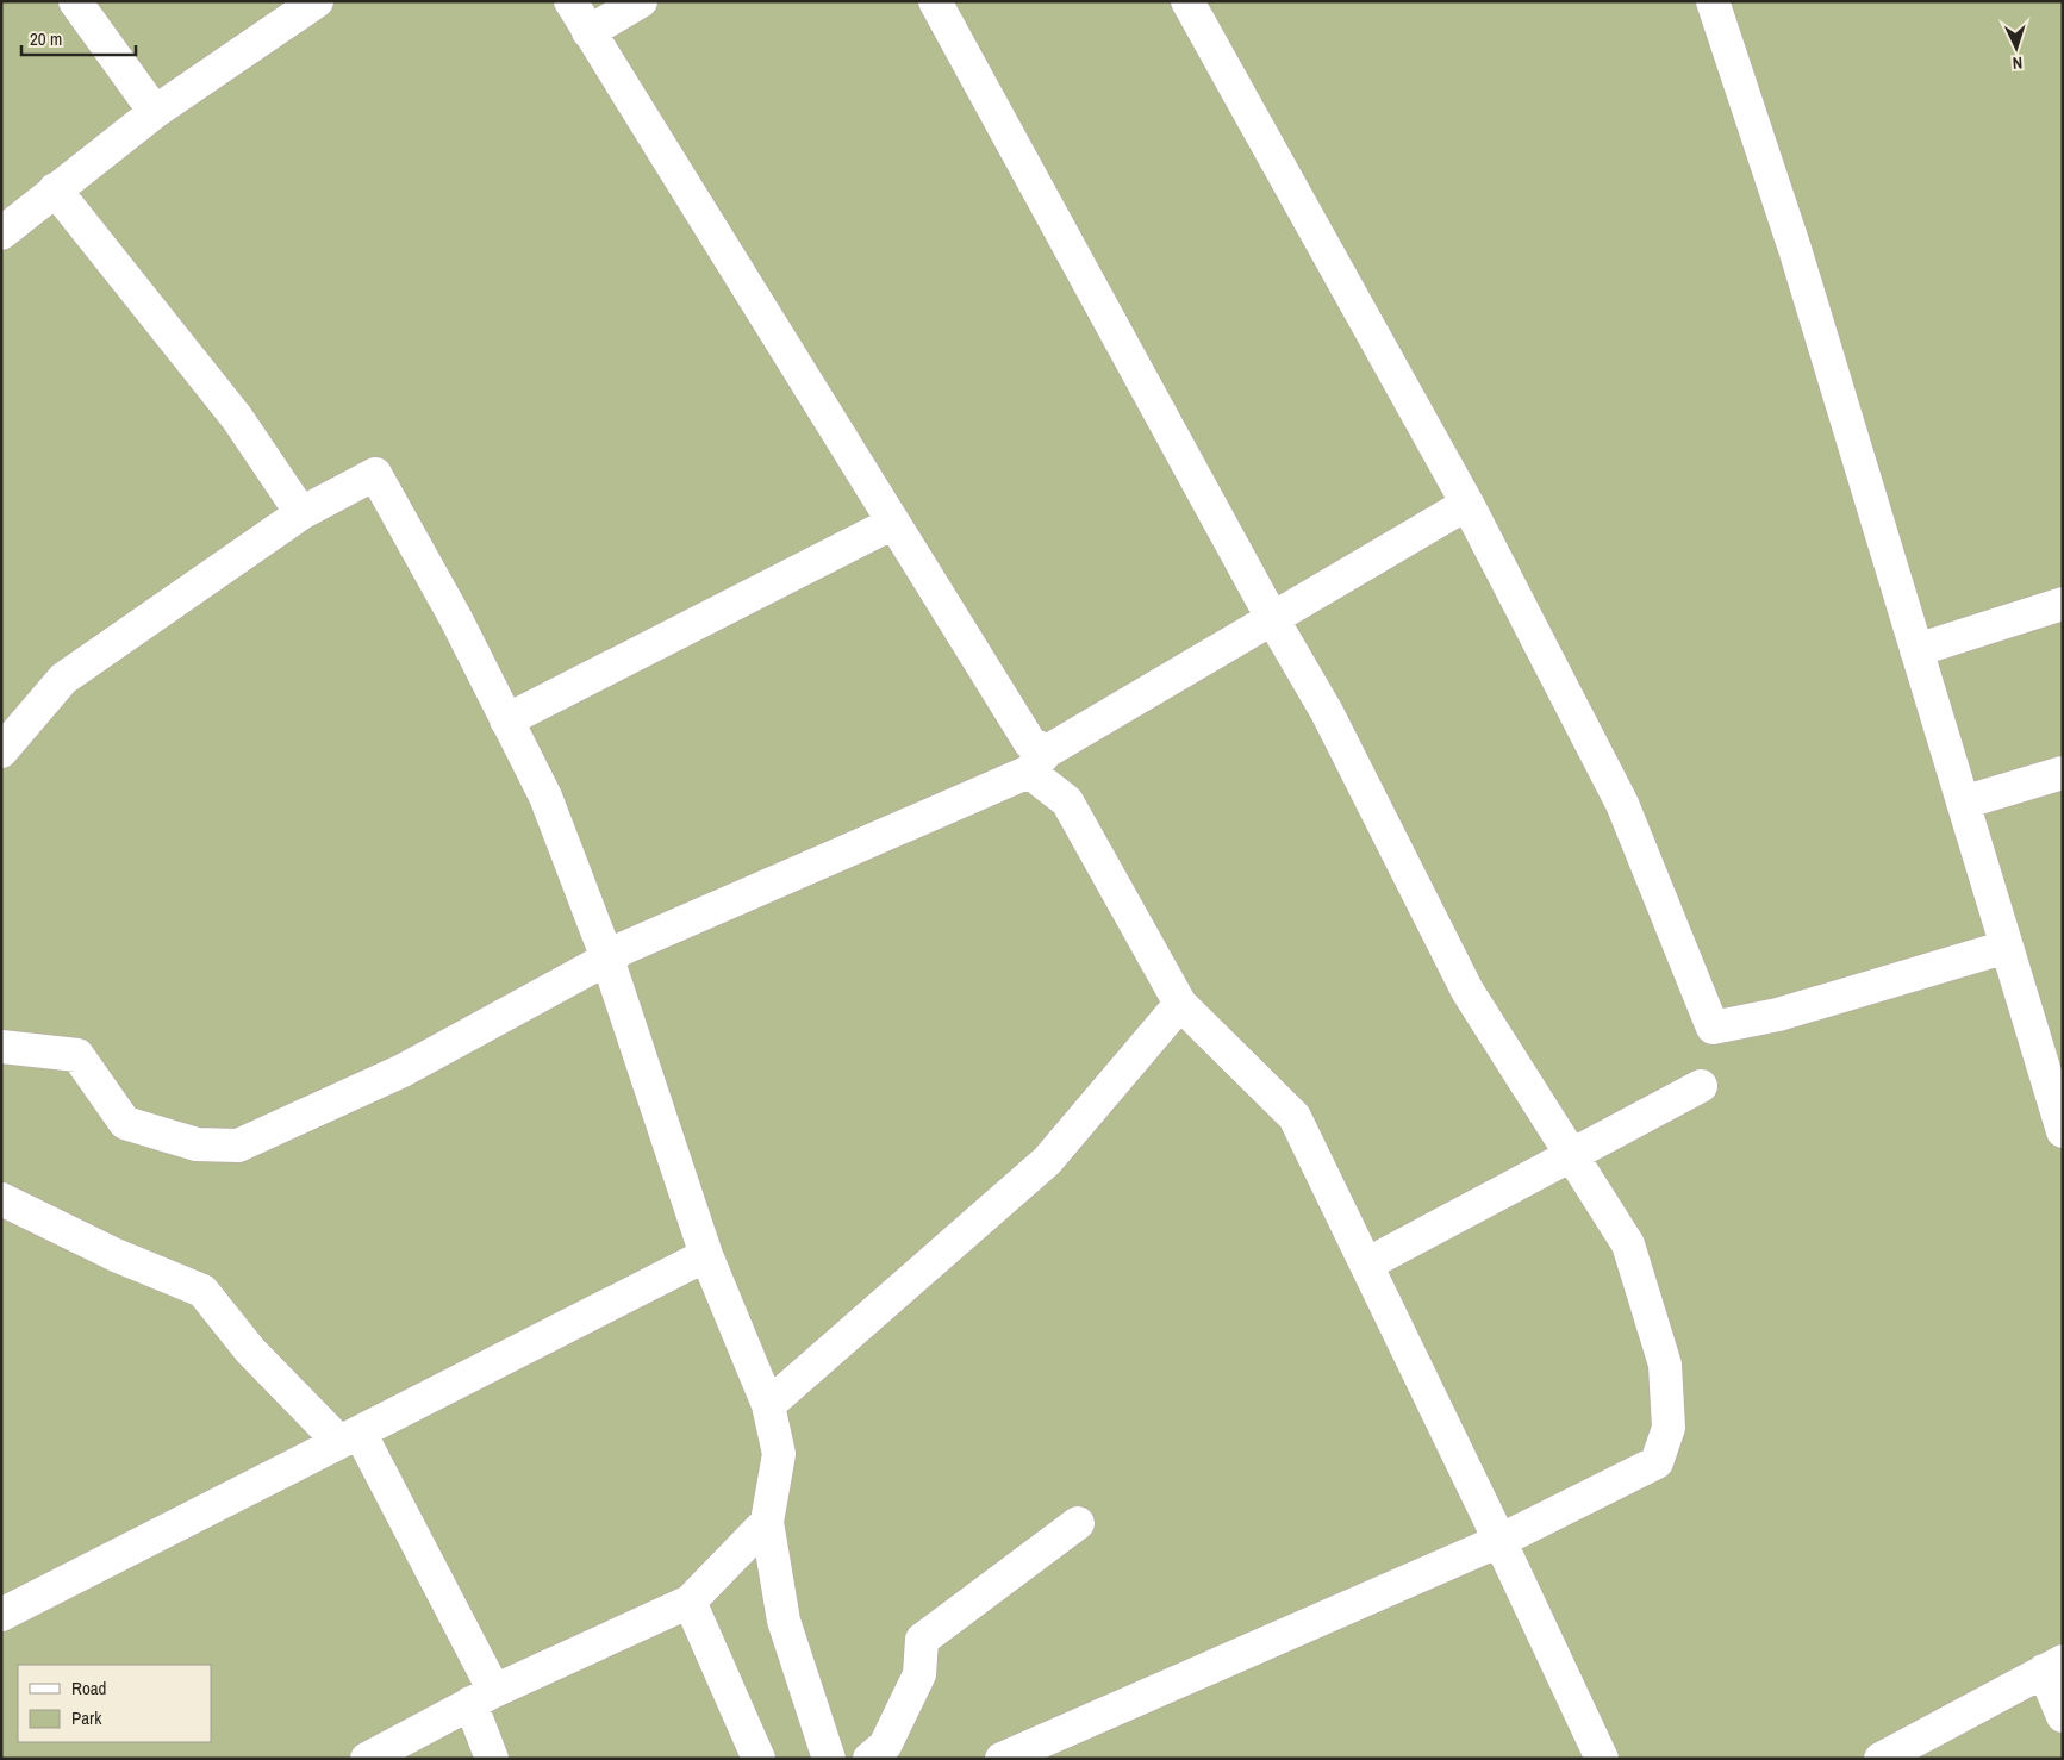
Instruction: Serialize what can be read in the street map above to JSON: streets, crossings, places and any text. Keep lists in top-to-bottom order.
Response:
{
  "legend": ["Road", "Park"],
  "scale_bar": "20 m",
  "north": "bottom"
}
